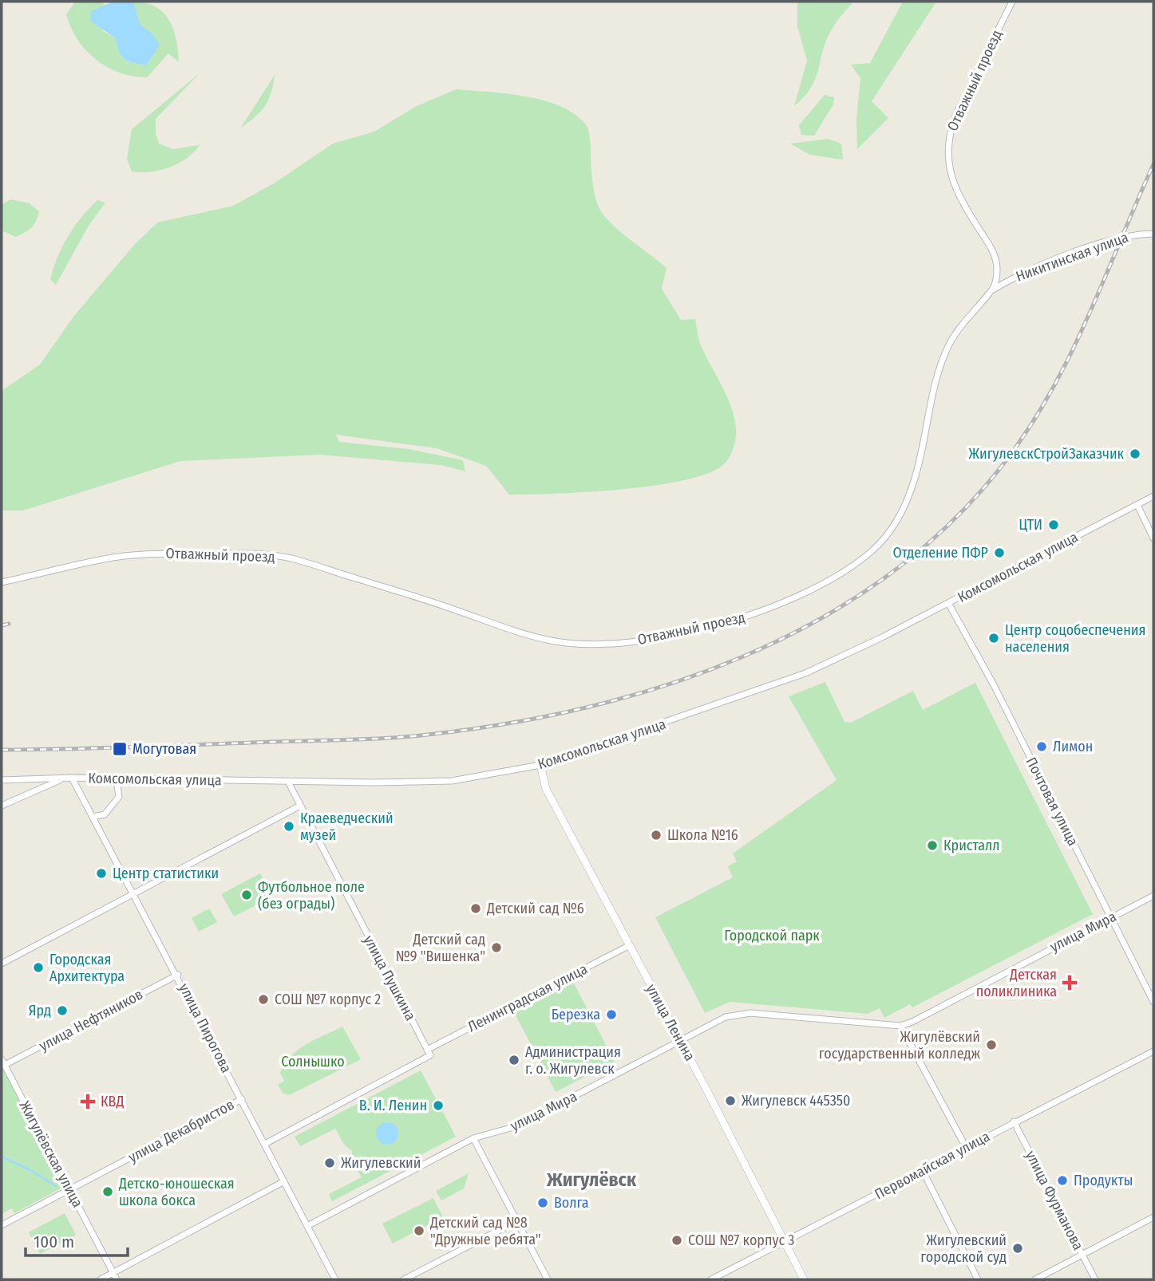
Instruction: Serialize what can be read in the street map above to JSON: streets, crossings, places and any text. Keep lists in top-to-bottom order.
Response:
{
  "streets": {
    "street": [
      "Отважный проезд",
      "Никитинская улица",
      "Комсомольская улица",
      "Почтовая улица",
      "улица Мира",
      "улица Пушкина",
      "Ленинградская улица",
      "улица Нефтяников",
      "улица Ленина",
      "улица Пирогова",
      "улица Декабристов",
      "Жигулёвская улица",
      "Первомайская улица",
      "улица Фурманова"
    ]
  },
  "crossings": [
    ["Отважный проезд", "Никитинская улица"],
    ["Комсомольская улица", "Почтовая улица"],
    ["Комсомольская улица", "улица Пушкина"],
    ["Комсомольская улица", "улица Ленина"],
    ["Комсомольская улица", "улица Пирогова"],
    ["Почтовая улица", "улица Мира"],
    ["улица Мира", "улица Ленина"],
    ["улица Мира", "улица Пирогова"],
    ["улица Пушкина", "Ленинградская улица"],
    ["Ленинградская улица", "улица Ленина"],
    ["Ленинградская улица", "улица Пирогова"],
    ["улица Нефтяников", "улица Пирогова"],
    ["улица Нефтяников", "Жигулёвская улица"],
    ["улица Ленина", "Первомайская улица"],
    ["улица Пирогова", "улица Декабристов"],
    ["улица Декабристов", "Жигулёвская улица"],
    ["Первомайская улица", "улица Фурманова"]
  ],
  "districts": ["Жигулёвск"],
  "parks": ["Городской парк", "Солнышко"],
  "places": {
    "other": [
      "ЖигулевскСтройЗаказчик",
      "ЦТИ",
      "Отделение ПФР",
      "Центр соцобеспечения населения",
      "Лимон",
      "Краеведческий музей",
      "Школа №16",
      "Кристалл",
      "Центр статистики",
      "Футбольное поле (без ограды)",
      "Детский сад №6",
      "Детский сад №9 \"Вишенка\"",
      "Городская Архитектура",
      "СОШ №7 корпус 2",
      "Ярд",
      "Березка",
      "Жигулёвский государственный колледж",
      "Администрация г. о. Жигулевск",
      "Жигулевск 445350",
      "В. И. Ленин",
      "Жигулевский",
      "Продукты",
      "Детско-юношеская школа бокса",
      "Волга",
      "Детский сад №8 \"Дружные ребята\"",
      "СОШ №7 корпус 3",
      "Жигулевский городской суд"
    ],
    "transit": ["Могутовая"],
    "health": ["Детская поликлиника", "КВД"]
  },
  "scale_bar": "100 m"
}
